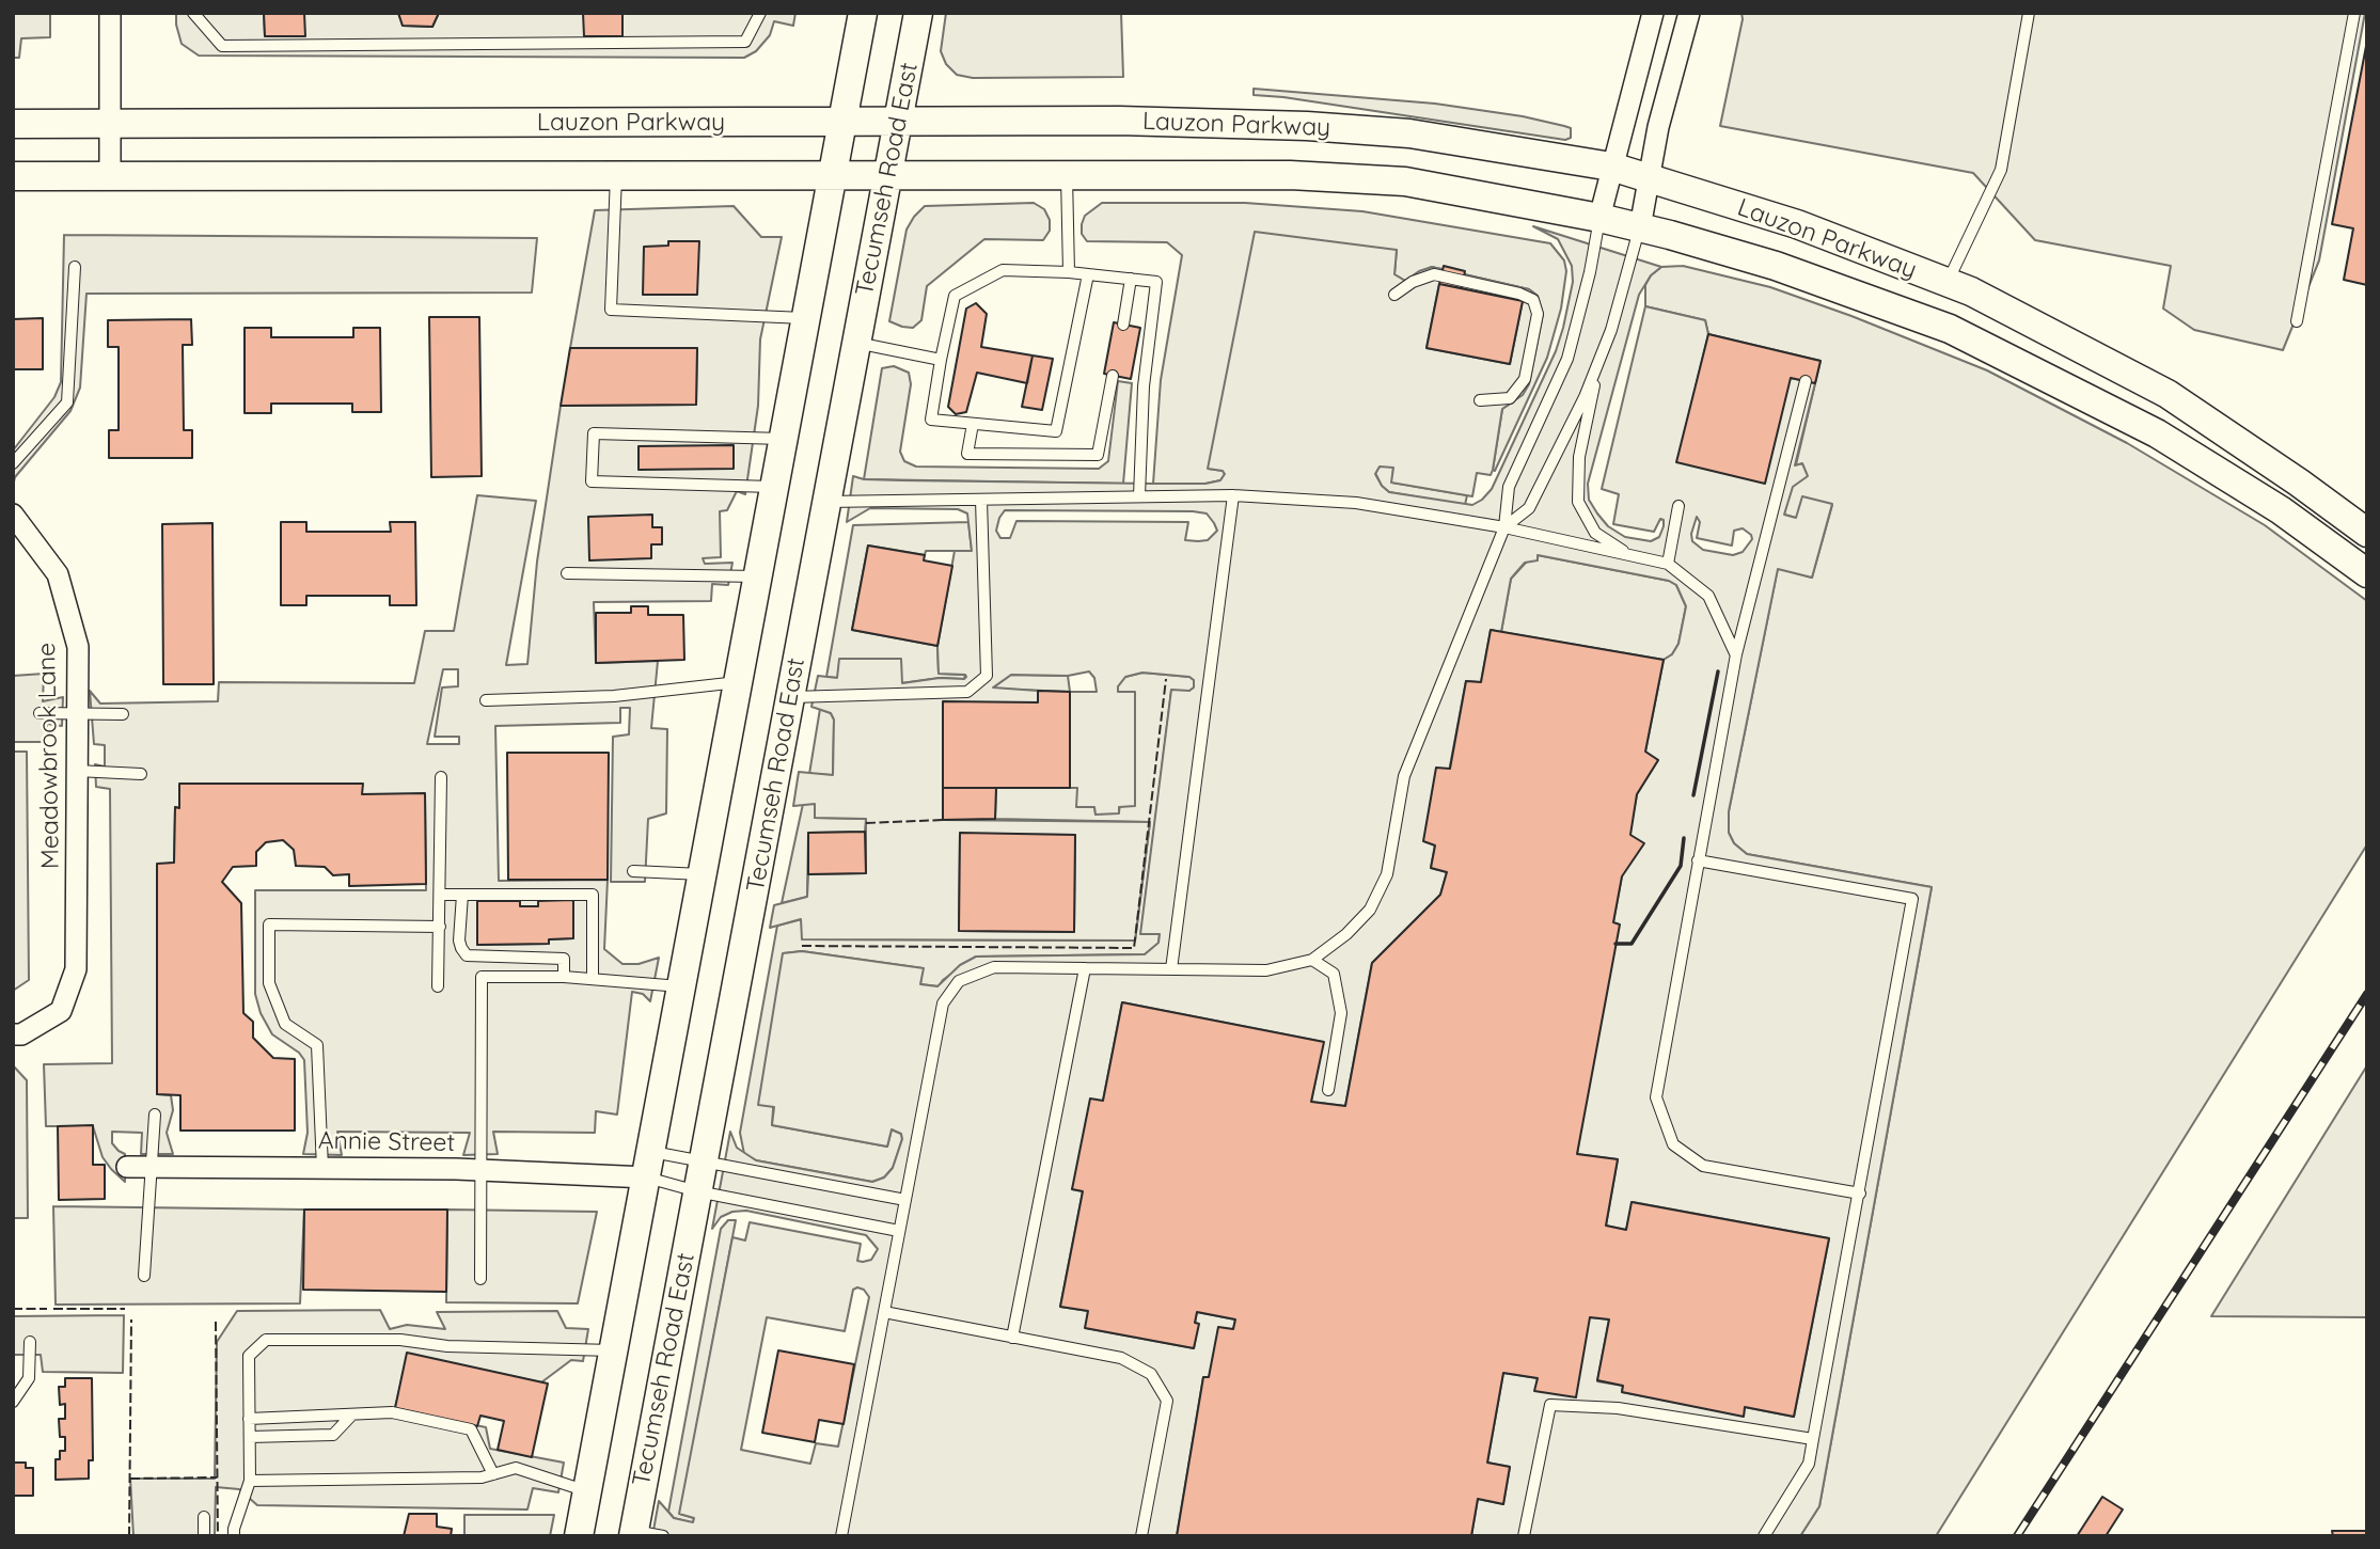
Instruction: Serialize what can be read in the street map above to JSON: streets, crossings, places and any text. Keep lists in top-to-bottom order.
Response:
{
  "streets": {
    "main road": ["Lauzon Parkway", "Tecumseh Road East"],
    "street": ["Meadowbrook Lane", "Annie Street"]
  },
  "crossings": [
    ["Lauzon Parkway", "Tecumseh Road East"]
  ]
}
